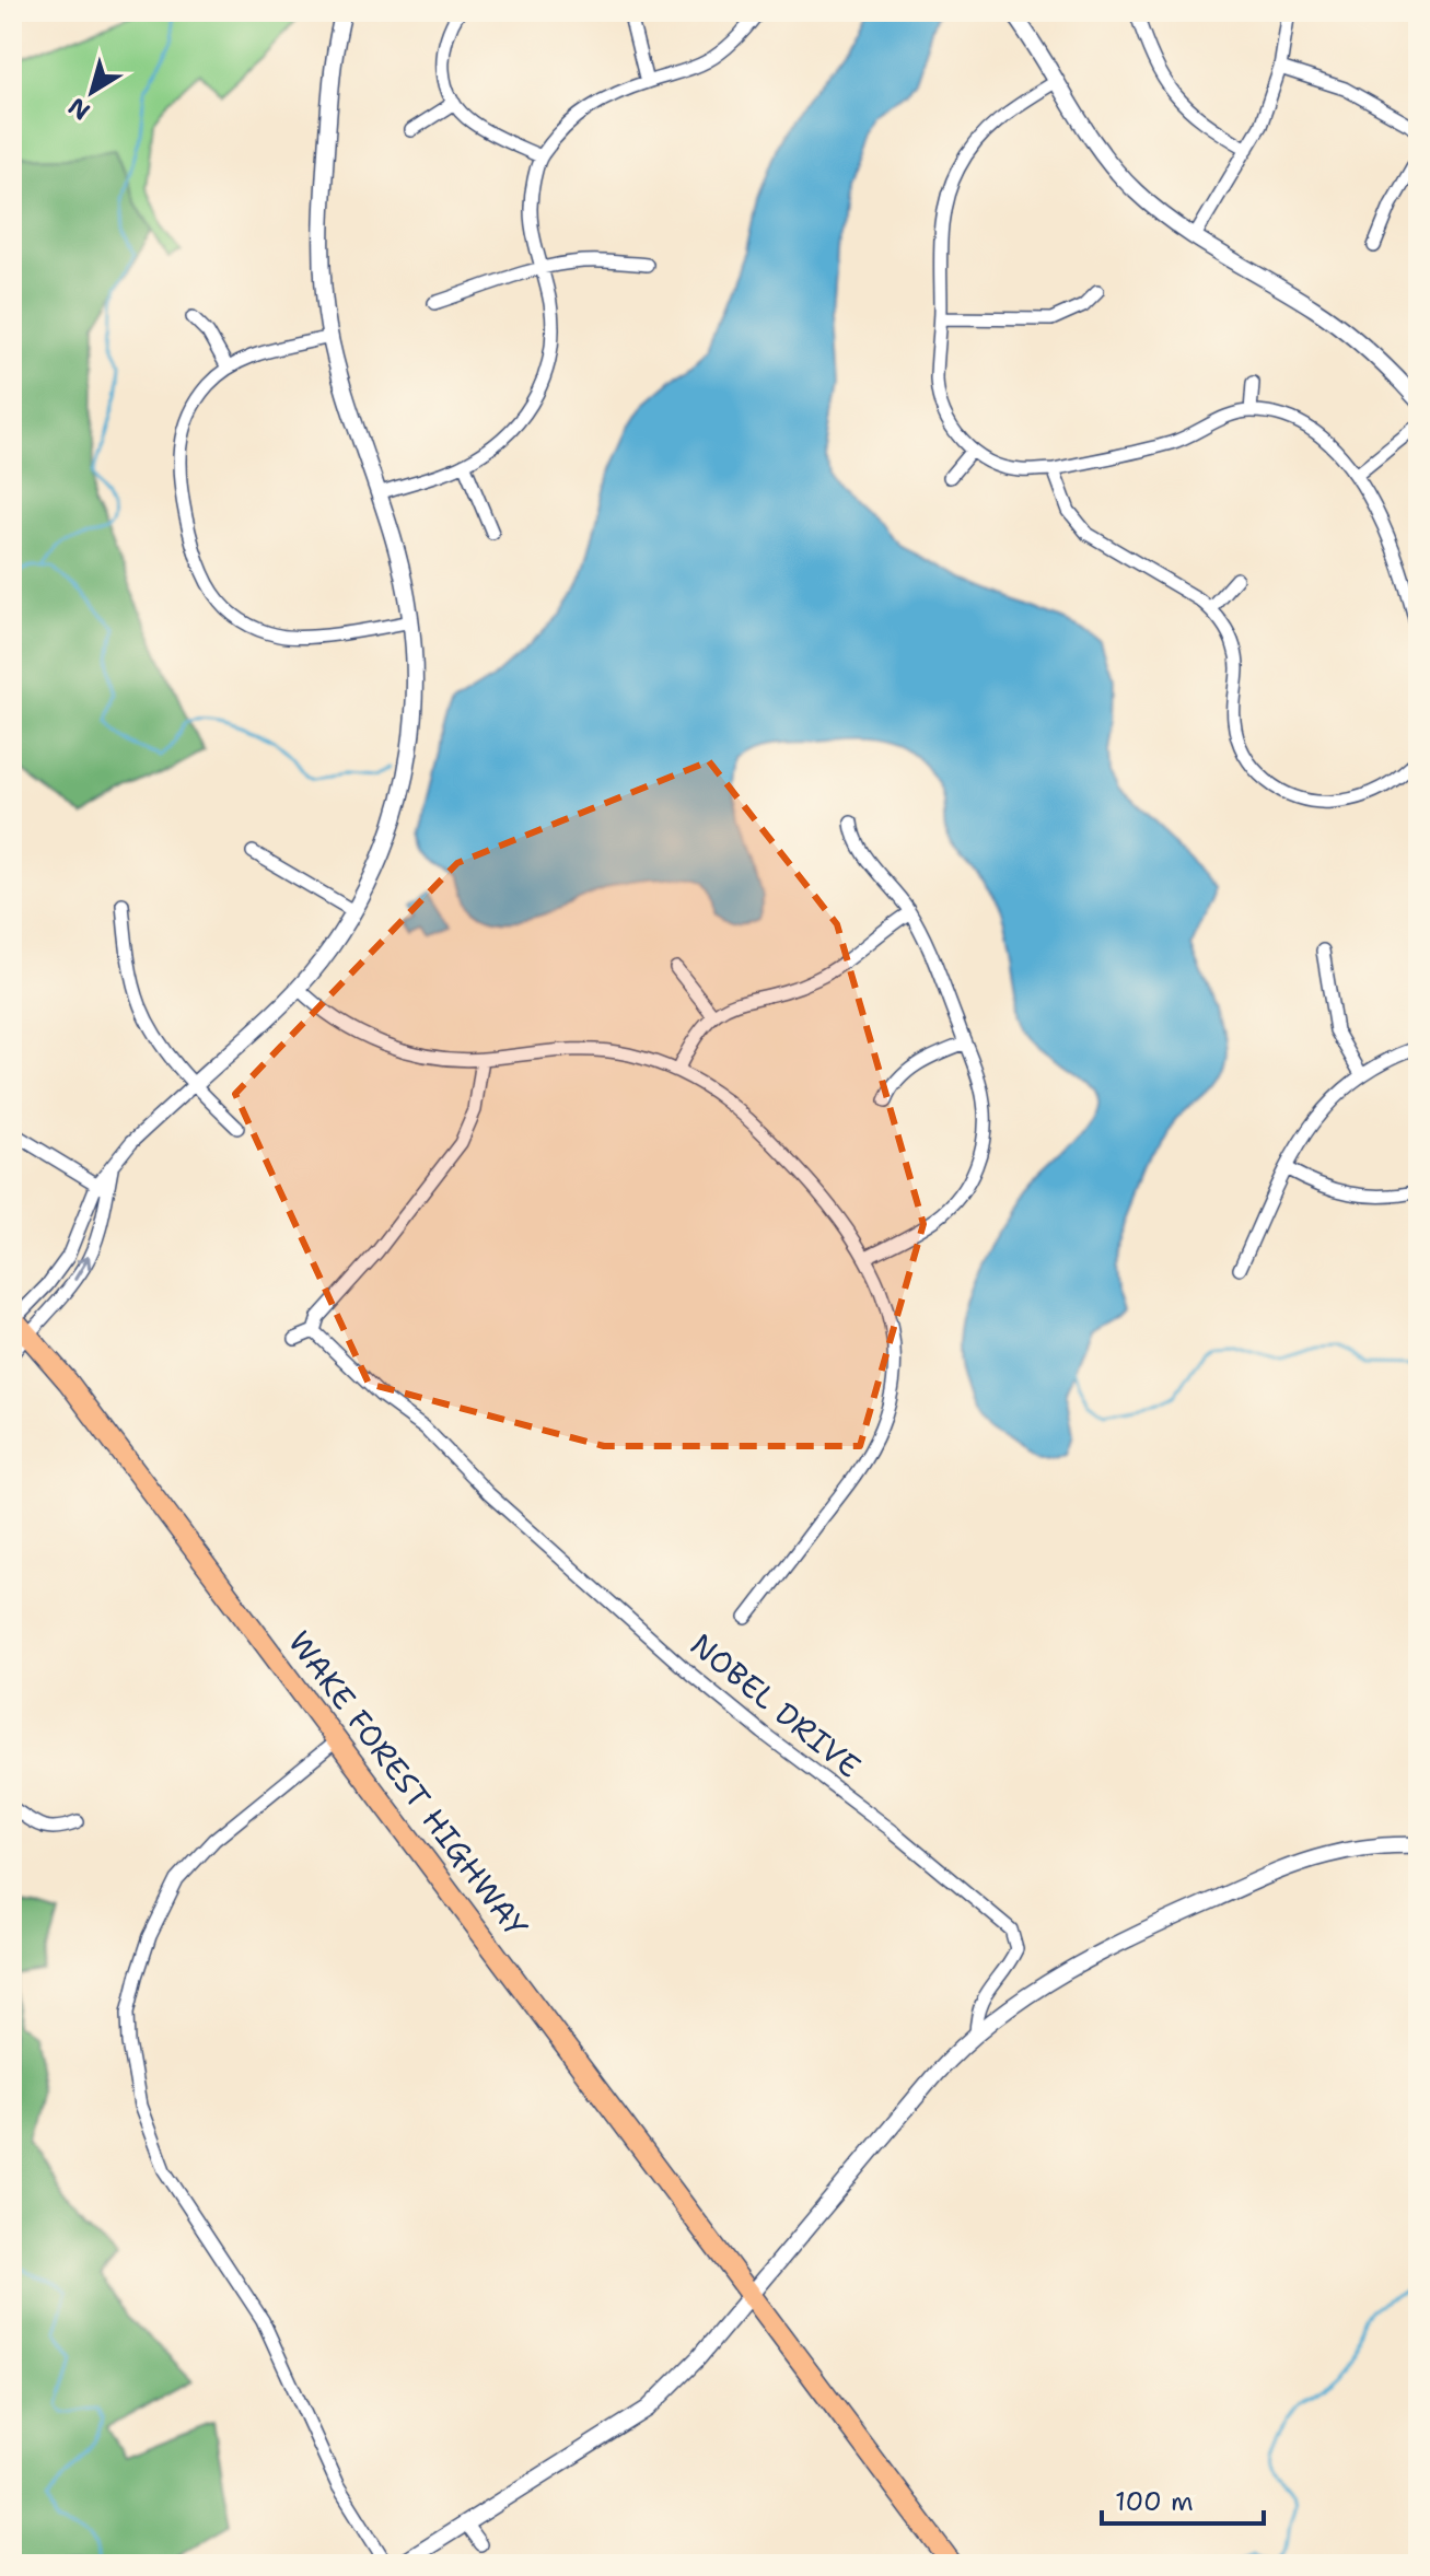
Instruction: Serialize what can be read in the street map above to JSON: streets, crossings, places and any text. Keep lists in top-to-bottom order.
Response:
{
  "streets": {
    "highway": ["WAKE FOREST HIGHWAY"],
    "street": ["NOBEL DRIVE"]
  },
  "scale_bar": "100 m",
  "north": "bottom left"
}
